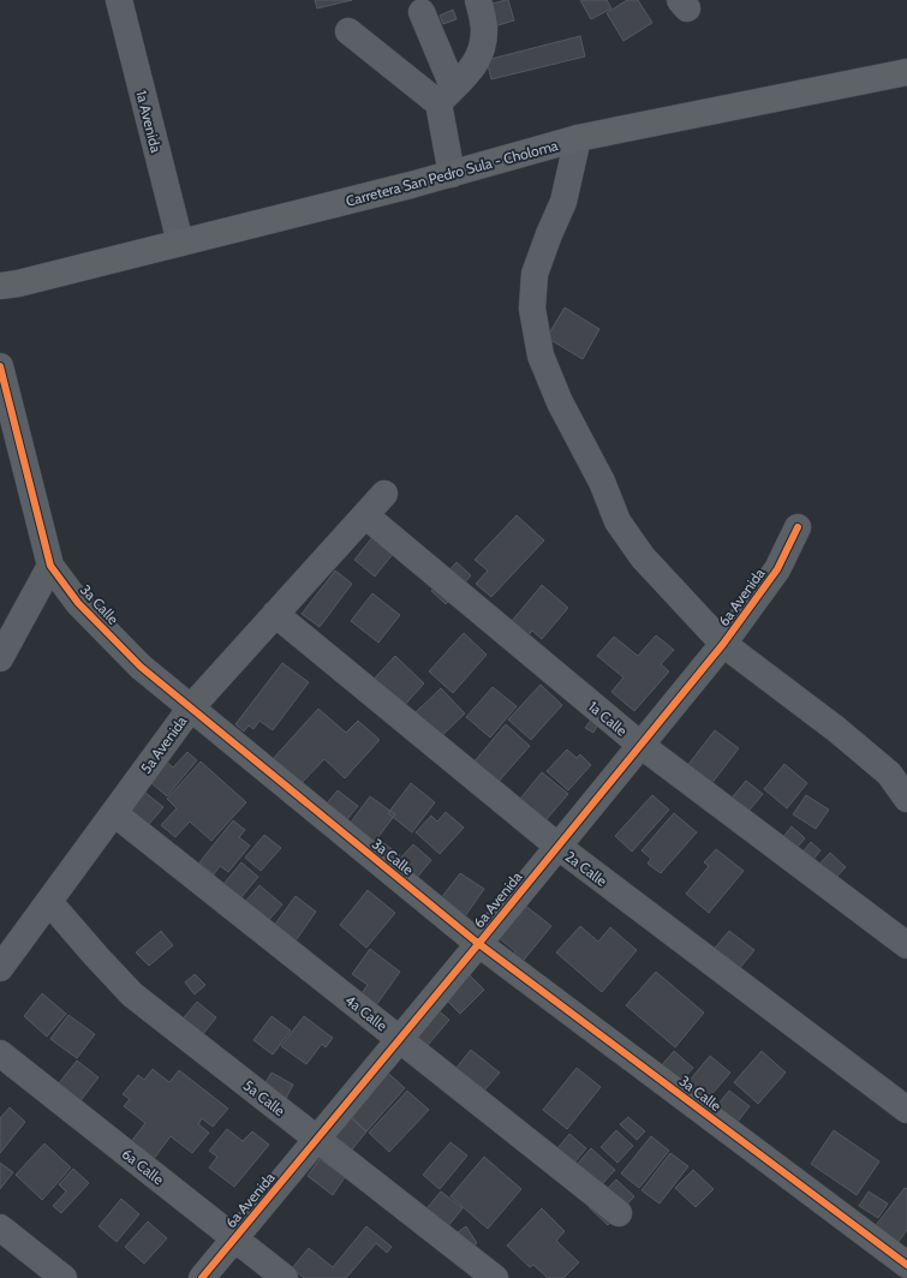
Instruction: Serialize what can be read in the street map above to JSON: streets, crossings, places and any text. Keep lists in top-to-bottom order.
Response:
{
  "streets": {
    "main road": ["Carretera San Pedro Sula - Choloma"],
    "street": [
      "1a Avenida",
      "6a Avenida",
      "3a Calle",
      "1a Calle",
      "5a Avenida",
      "2a Calle",
      "4a Calle",
      "5a Calle",
      "6a Calle"
    ]
  },
  "crossings": [
    ["1a Avenida", "Carretera San Pedro Sula - Choloma"],
    ["6a Avenida", "3a Calle"],
    ["6a Avenida", "1a Calle"],
    ["6a Avenida", "2a Calle"],
    ["6a Avenida", "4a Calle"],
    ["6a Avenida", "5a Calle"],
    ["6a Avenida", "6a Calle"],
    ["3a Calle", "5a Avenida"],
    ["1a Calle", "5a Avenida"],
    ["5a Avenida", "2a Calle"],
    ["5a Avenida", "4a Calle"],
    ["5a Avenida", "5a Calle"]
  ]
}
